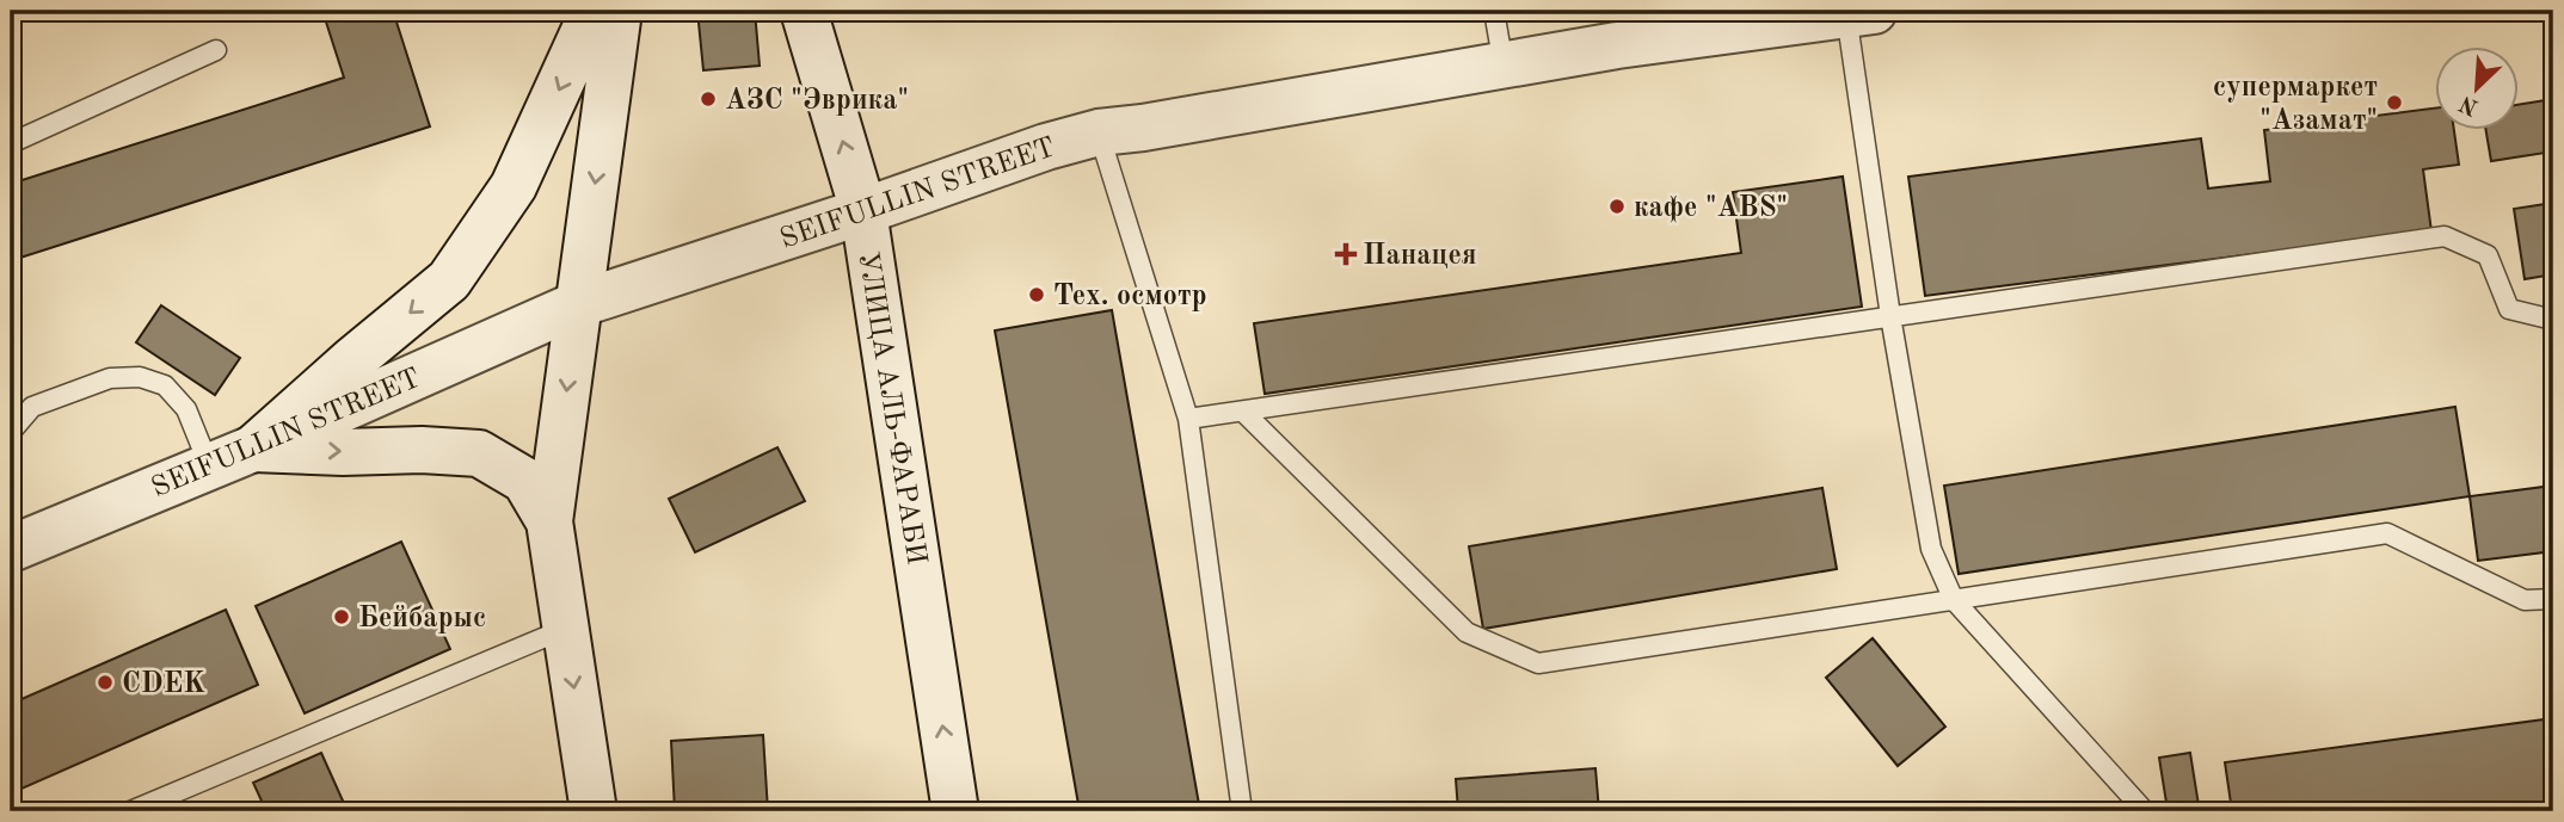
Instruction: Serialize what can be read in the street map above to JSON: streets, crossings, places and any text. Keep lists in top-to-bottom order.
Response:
{
  "streets": {
    "main road": ["SEIFULLIN STREET", "УЛИЦА АЛЬ-ФАРАБИ"]
  },
  "crossings": [
    ["SEIFULLIN STREET", "УЛИЦА АЛЬ-ФАРАБИ"]
  ],
  "places": {
    "other": [
      "АЗС \"Эврика\"",
      "супермаркет \"Азамат\"",
      "кафе \"ABS\"",
      "Тех. осмотр",
      "Бейбарыс",
      "CDEK"
    ],
    "health": ["Панацея"]
  },
  "north": "bottom left"
}
